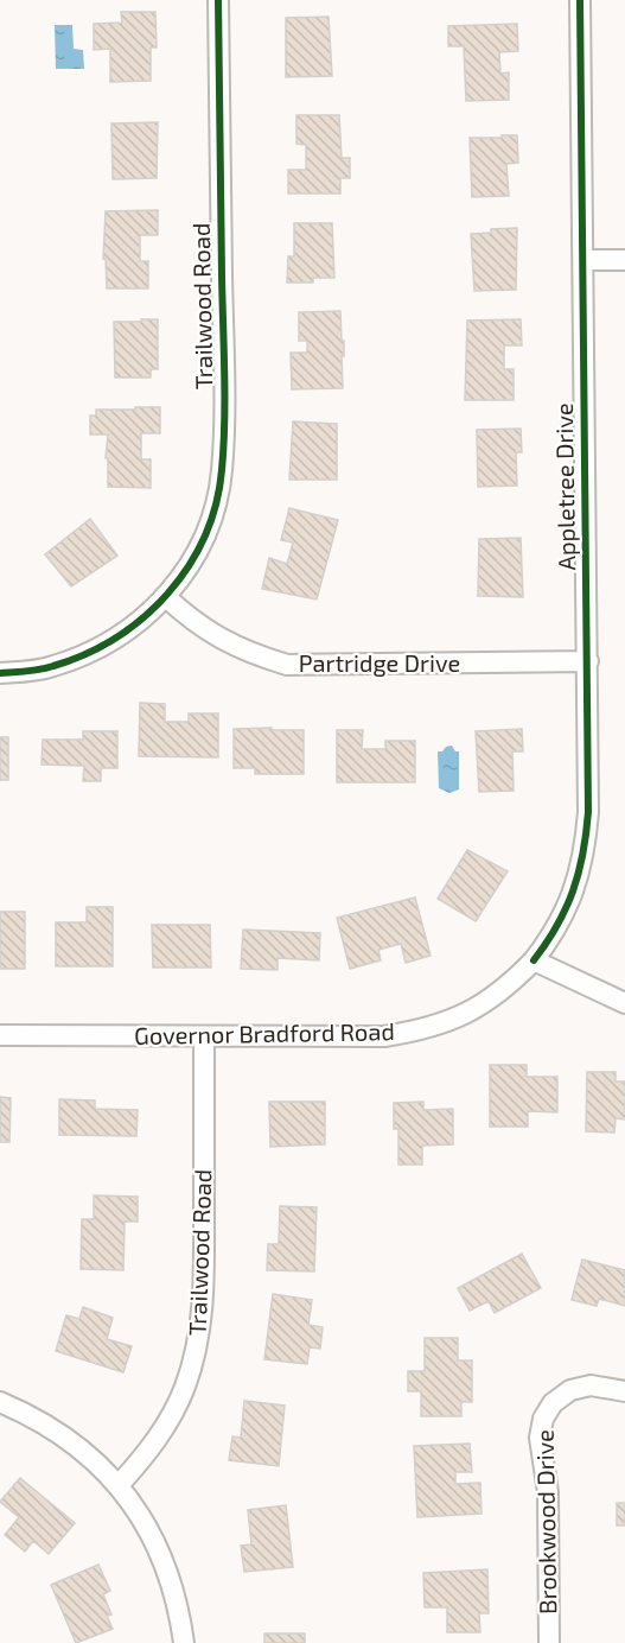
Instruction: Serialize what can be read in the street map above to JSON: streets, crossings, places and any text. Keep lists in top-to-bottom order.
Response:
{
  "streets": {
    "street": [
      "Trailwood Road",
      "Appletree Drive",
      "Partridge Drive",
      "Governor Bradford Road",
      "Brookwood Drive"
    ]
  },
  "crossings": [
    ["Trailwood Road", "Partridge Drive"],
    ["Trailwood Road", "Governor Bradford Road"],
    ["Appletree Drive", "Partridge Drive"],
    ["Appletree Drive", "Governor Bradford Road"]
  ]
}
